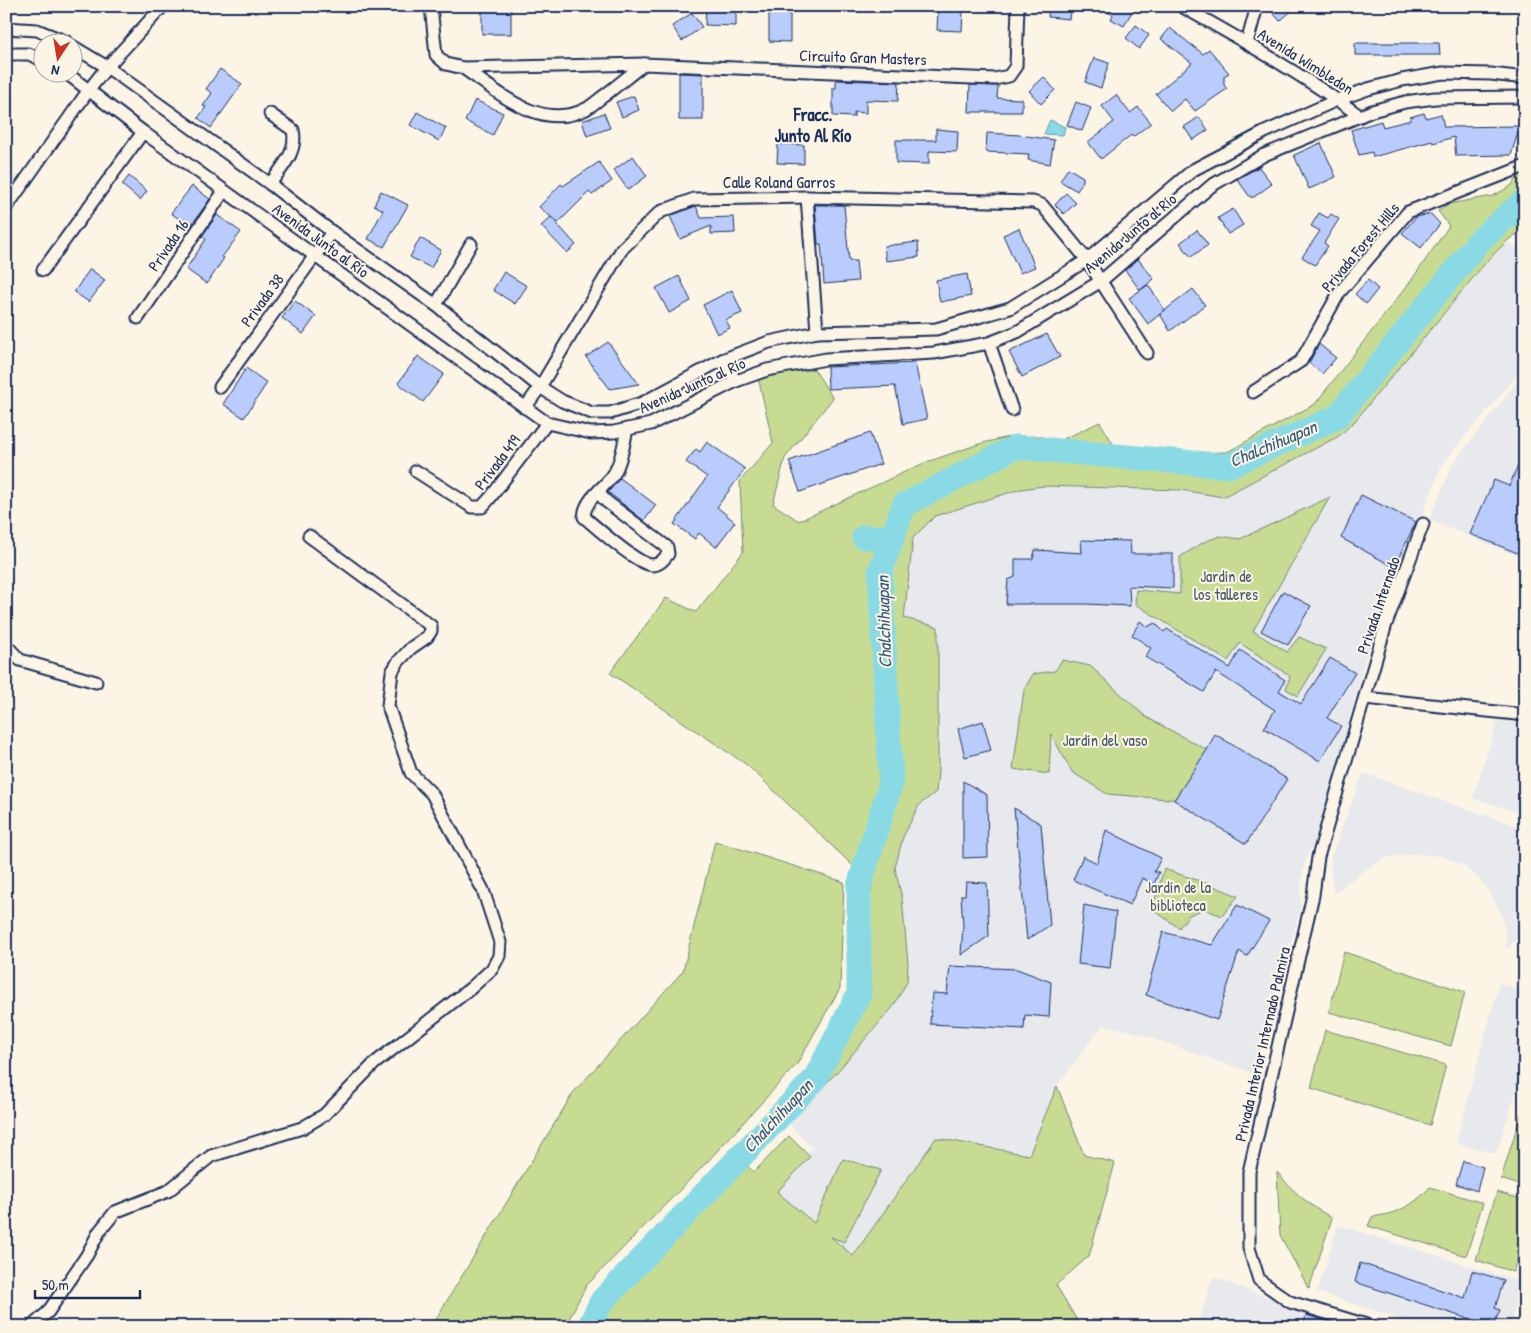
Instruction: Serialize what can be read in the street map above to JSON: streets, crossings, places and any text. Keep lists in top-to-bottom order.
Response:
{
  "streets": {
    "street": [
      "Circuito Gran Masters",
      "Avenida Wimbledon",
      "Calle Roland Garros",
      "Avenida Junto al Río",
      "Privada 16",
      "Privada Forest Hills",
      "Privada 38",
      "Privada 419",
      "Privada Internado",
      "Privada Interior Internado Palmira"
    ]
  },
  "crossings": [
    ["Avenida Wimbledon", "Avenida Junto al Río"],
    ["Calle Roland Garros", "Avenida Junto al Río"],
    ["Avenida Junto al Río", "Privada 16"],
    ["Avenida Junto al Río", "Privada 38"],
    ["Avenida Junto al Río", "Privada 419"],
    ["Privada Internado", "Privada Interior Internado Palmira"]
  ],
  "districts": ["Fracc. Junto Al Río"],
  "water": ["Chalchihuapan"],
  "parks": ["Jardín de los talleres", "Jardín del vaso", "Jardín de la biblioteca"],
  "scale_bar": "50 m",
  "north": "bottom"
}
